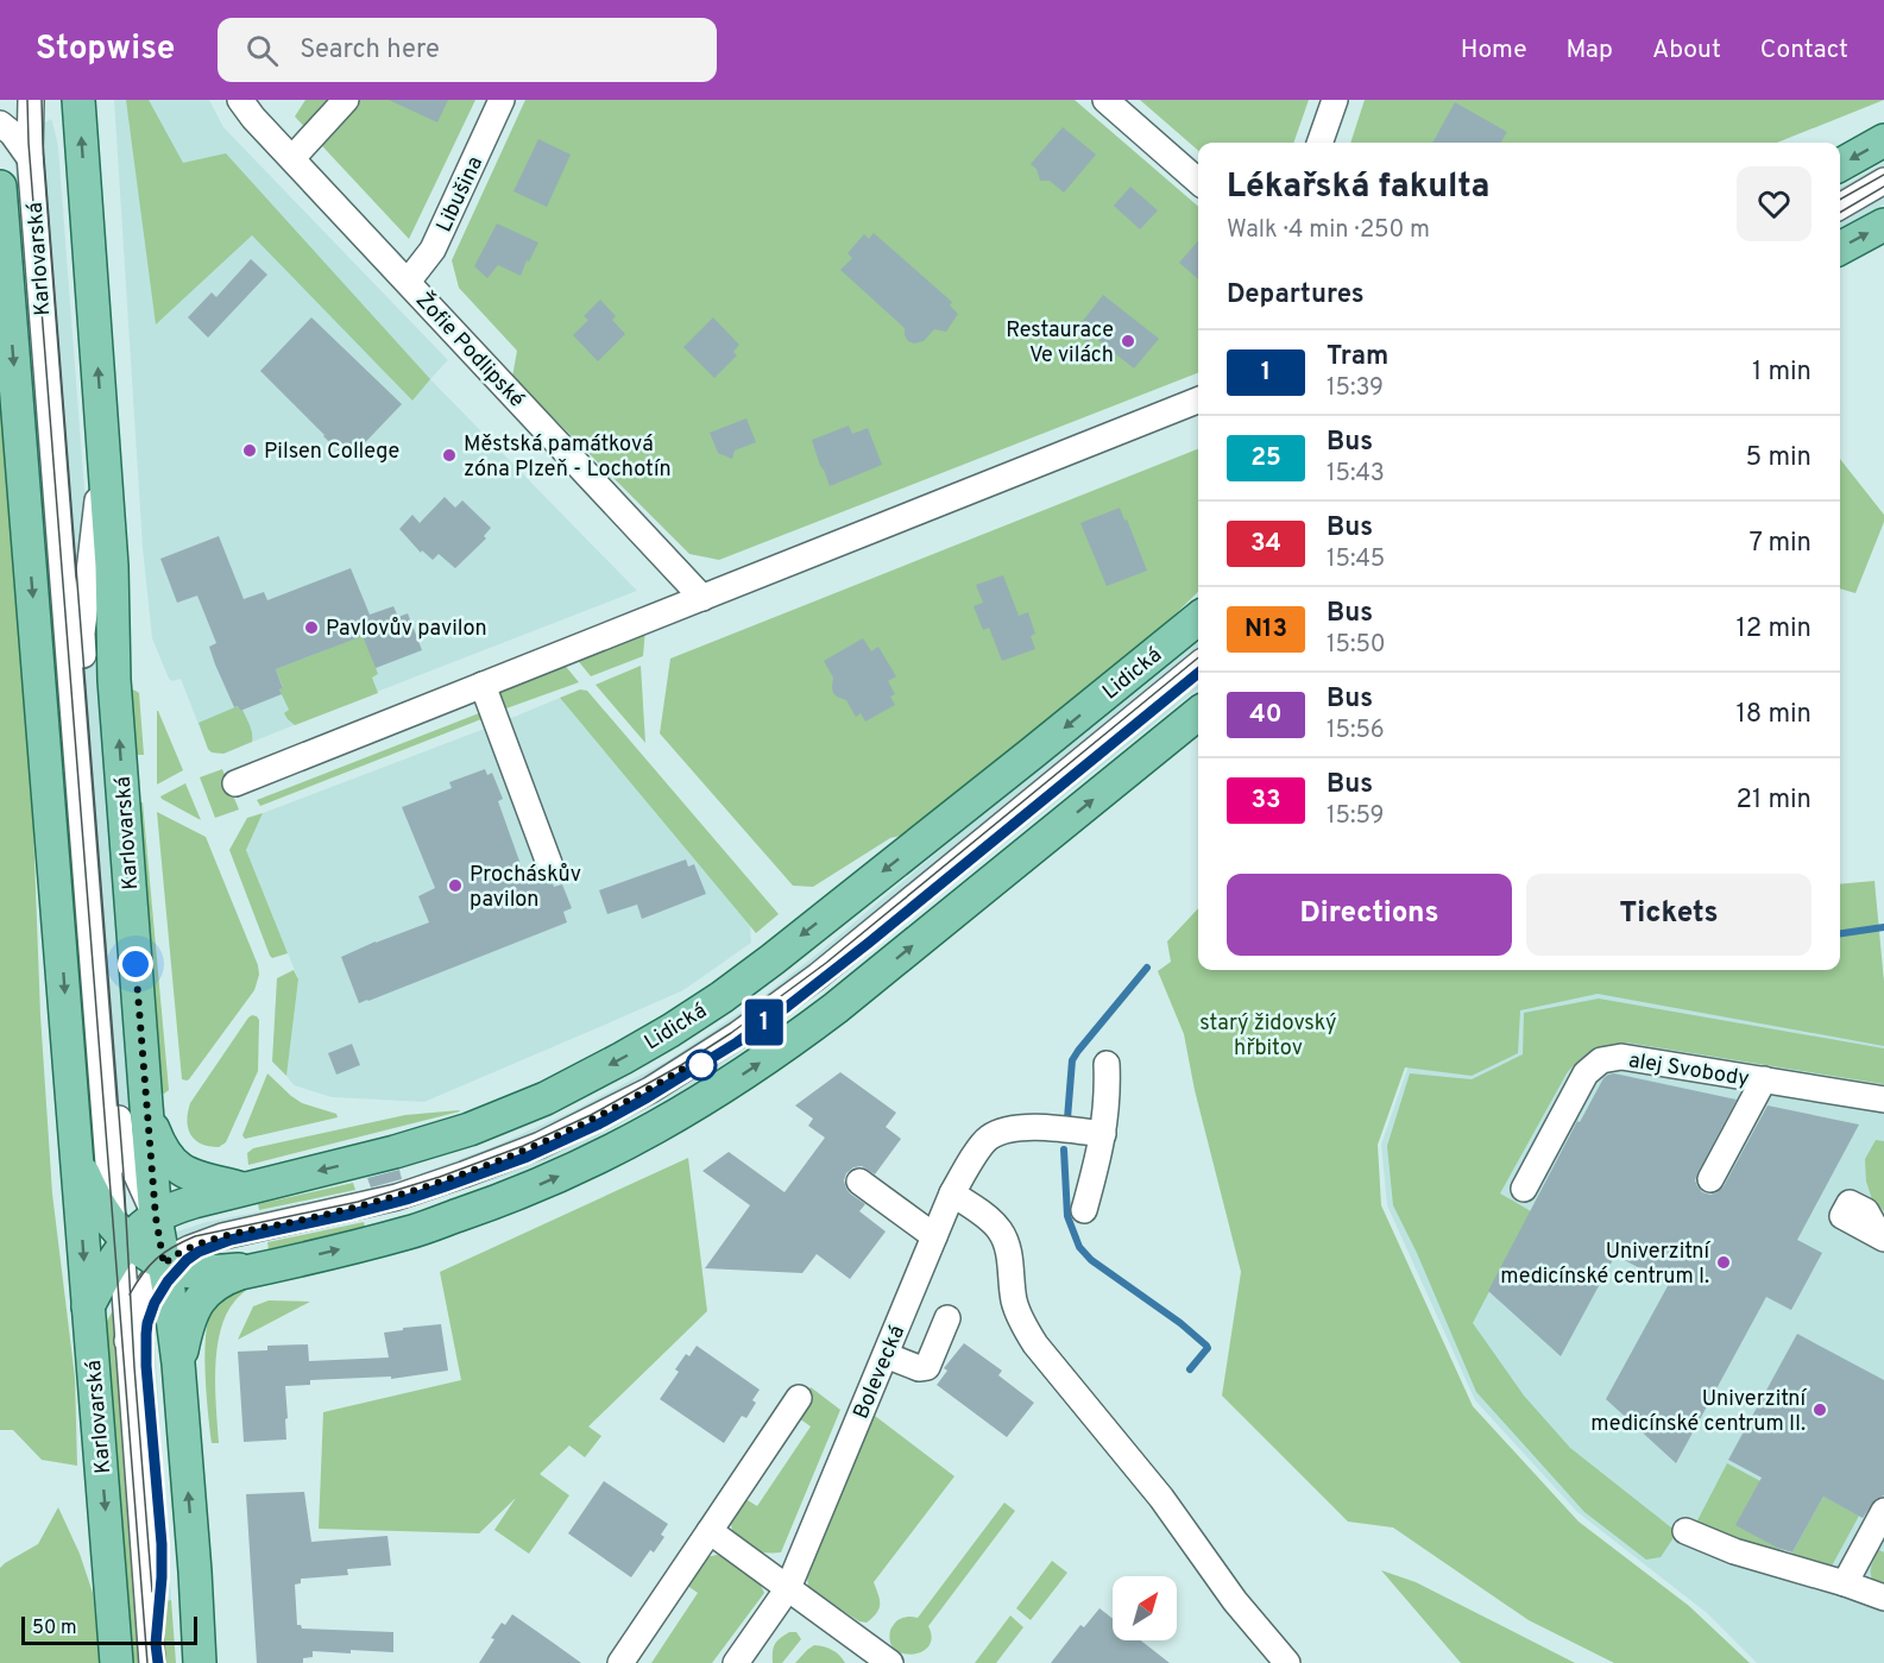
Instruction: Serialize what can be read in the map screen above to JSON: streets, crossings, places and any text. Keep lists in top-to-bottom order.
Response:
{
  "streets": {
    "main road": ["Karlovarská", "Lidická"],
    "street": [
      "Libušina",
      "Žofie Podlipské",
      "alej Svobody",
      "Bolevecká"
    ]
  },
  "crossings": [
    ["Libušina", "Žofie Podlipské"],
    ["Karlovarská", "Lidická"]
  ],
  "parks": ["starý židovský hřbitov"],
  "places": [
    "Restaurace Ve vilách",
    "Pilsen College",
    "Městská památková zóna Plzeň - Lochotín",
    "Pavlovův pavilon",
    "Procháskův pavilon",
    "Univerzitní medicínské centrum I.",
    "Univerzitní medicínské centrum II."
  ],
  "lines": ["tram line 1"],
  "scale_bar": "50 m",
  "north": "top right",
  "page": {
    "header": "Stopwise",
    "search": "Search here",
    "nav": [
      "Home",
      "Map",
      "About",
      "Contact"
    ],
    "on_map": "1",
    "heading": [
      ["Lékařská fakulta", "Walk · 4 min · 250 m"],
      "Departures"
    ],
    "list": [
      {
        "mark": "1",
        "name": "Tram",
        "note": "15:39",
        "value": "1 min"
      },
      {
        "mark": "25",
        "name": "Bus",
        "note": "15:43",
        "value": "5 min"
      },
      {
        "mark": "34",
        "name": "Bus",
        "note": "15:45",
        "value": "7 min"
      },
      {
        "mark": "N13",
        "name": "Bus",
        "note": "15:50",
        "value": "12 min"
      },
      {
        "mark": "40",
        "name": "Bus",
        "note": "15:56",
        "value": "18 min"
      },
      {
        "mark": "33",
        "name": "Bus",
        "note": "15:59",
        "value": "21 min"
      }
    ],
    "buttons": ["Directions", "Tickets"],
    "scale": "50 m"
  }
}
